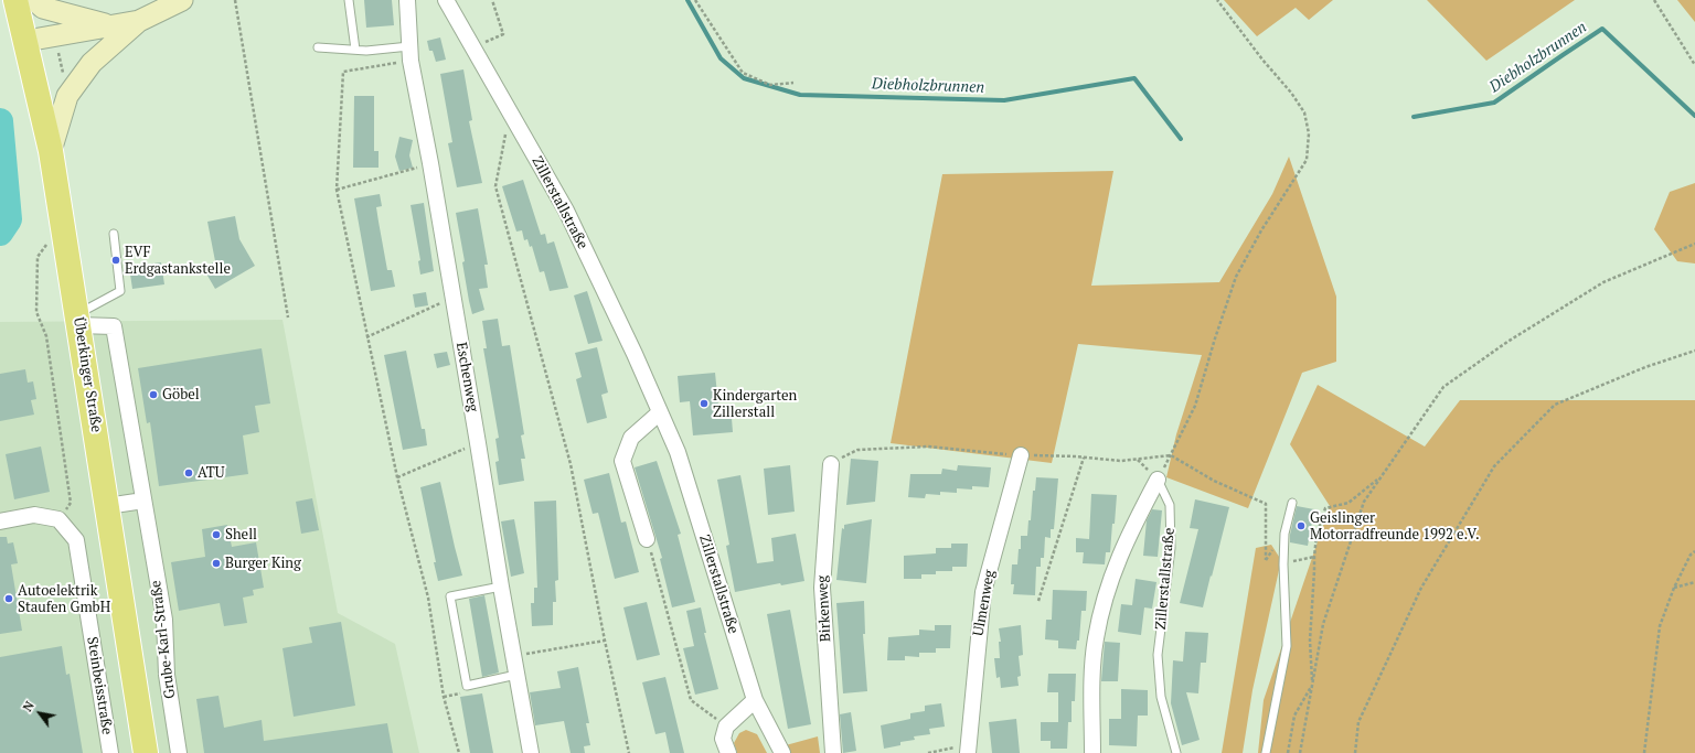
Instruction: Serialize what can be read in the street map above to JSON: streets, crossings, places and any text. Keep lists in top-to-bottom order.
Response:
{
  "streets": {
    "main road": ["Überkinger Straße"],
    "street": [
      "Zillerstallstraße",
      "Eschenweg",
      "Ulmenweg",
      "Birkenweg",
      "Grube-Karl-Straße",
      "Steinbeisstraße"
    ]
  },
  "crossings": [
    ["Überkinger Straße", "Grube-Karl-Straße"]
  ],
  "water": ["Diebholzbrunnen"],
  "places": [
    "EVF Erdgastankstelle",
    "Göbel",
    "Kindergarten Zillerstall",
    "ATU",
    "Geislinger Motorradfreunde 1992 e.V.",
    "Shell",
    "Burger King",
    "Autoelektrik Staufen GmbH"
  ],
  "north": "top left"
}
